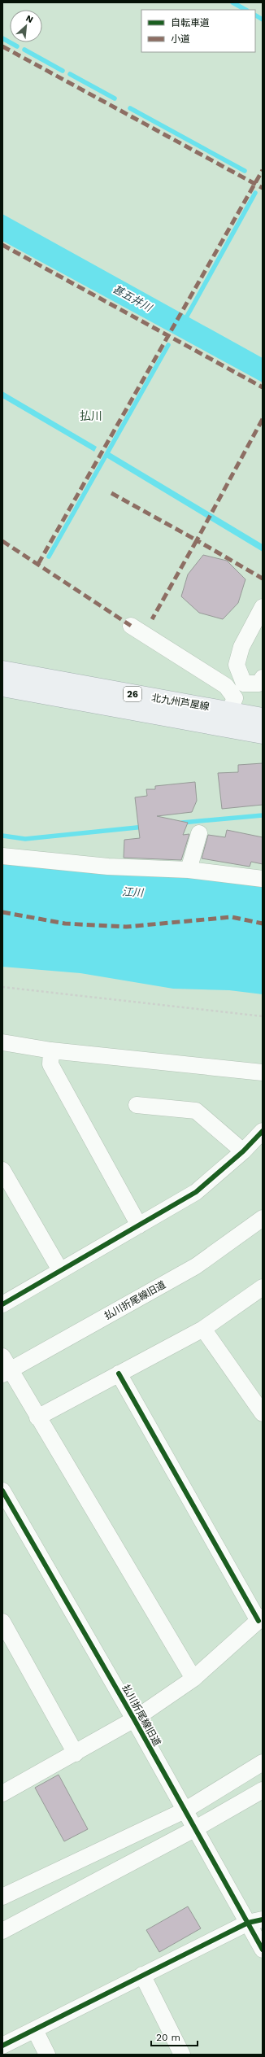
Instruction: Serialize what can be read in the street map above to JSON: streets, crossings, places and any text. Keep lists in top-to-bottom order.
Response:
{
  "streets": {
    "main road": ["26", "北九州芦屋線"],
    "street": ["払川折尾線旧道"]
  },
  "districts": ["払川"],
  "water": ["甚五井川", "江川"],
  "legend": ["自転車道", "小道"],
  "scale_bar": "20 m",
  "north": "top right"
}
